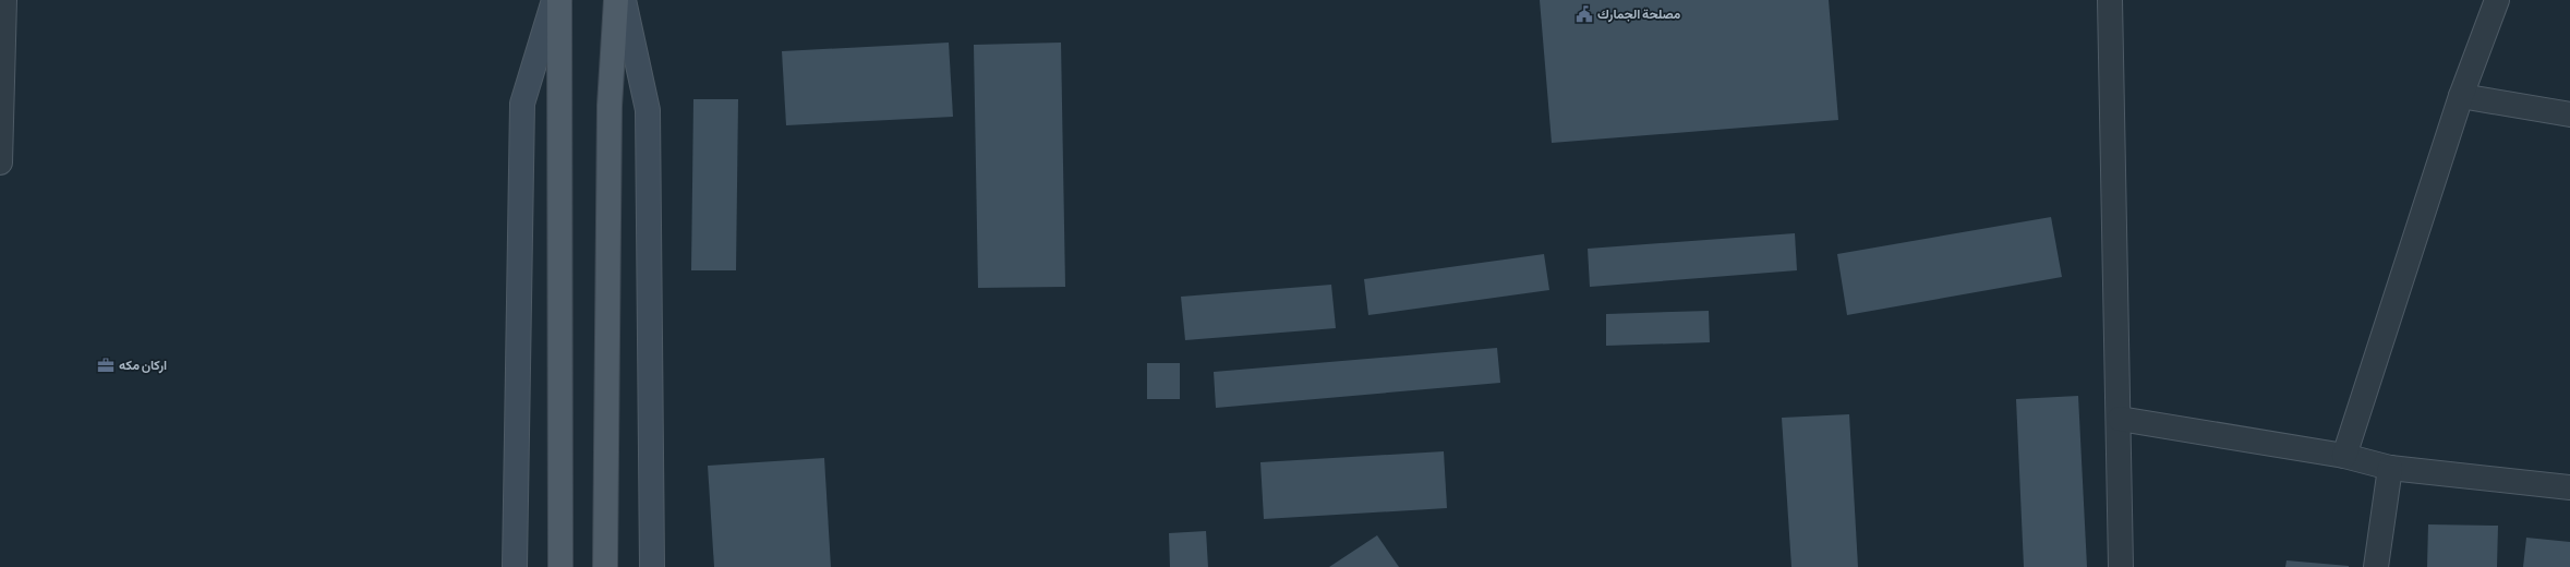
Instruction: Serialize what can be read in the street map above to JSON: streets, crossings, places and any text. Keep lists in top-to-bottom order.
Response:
{
  "places": {
    "public building": ["مصلحة الجمارك"],
    "office": ["اركان مكه"]
  }
}
